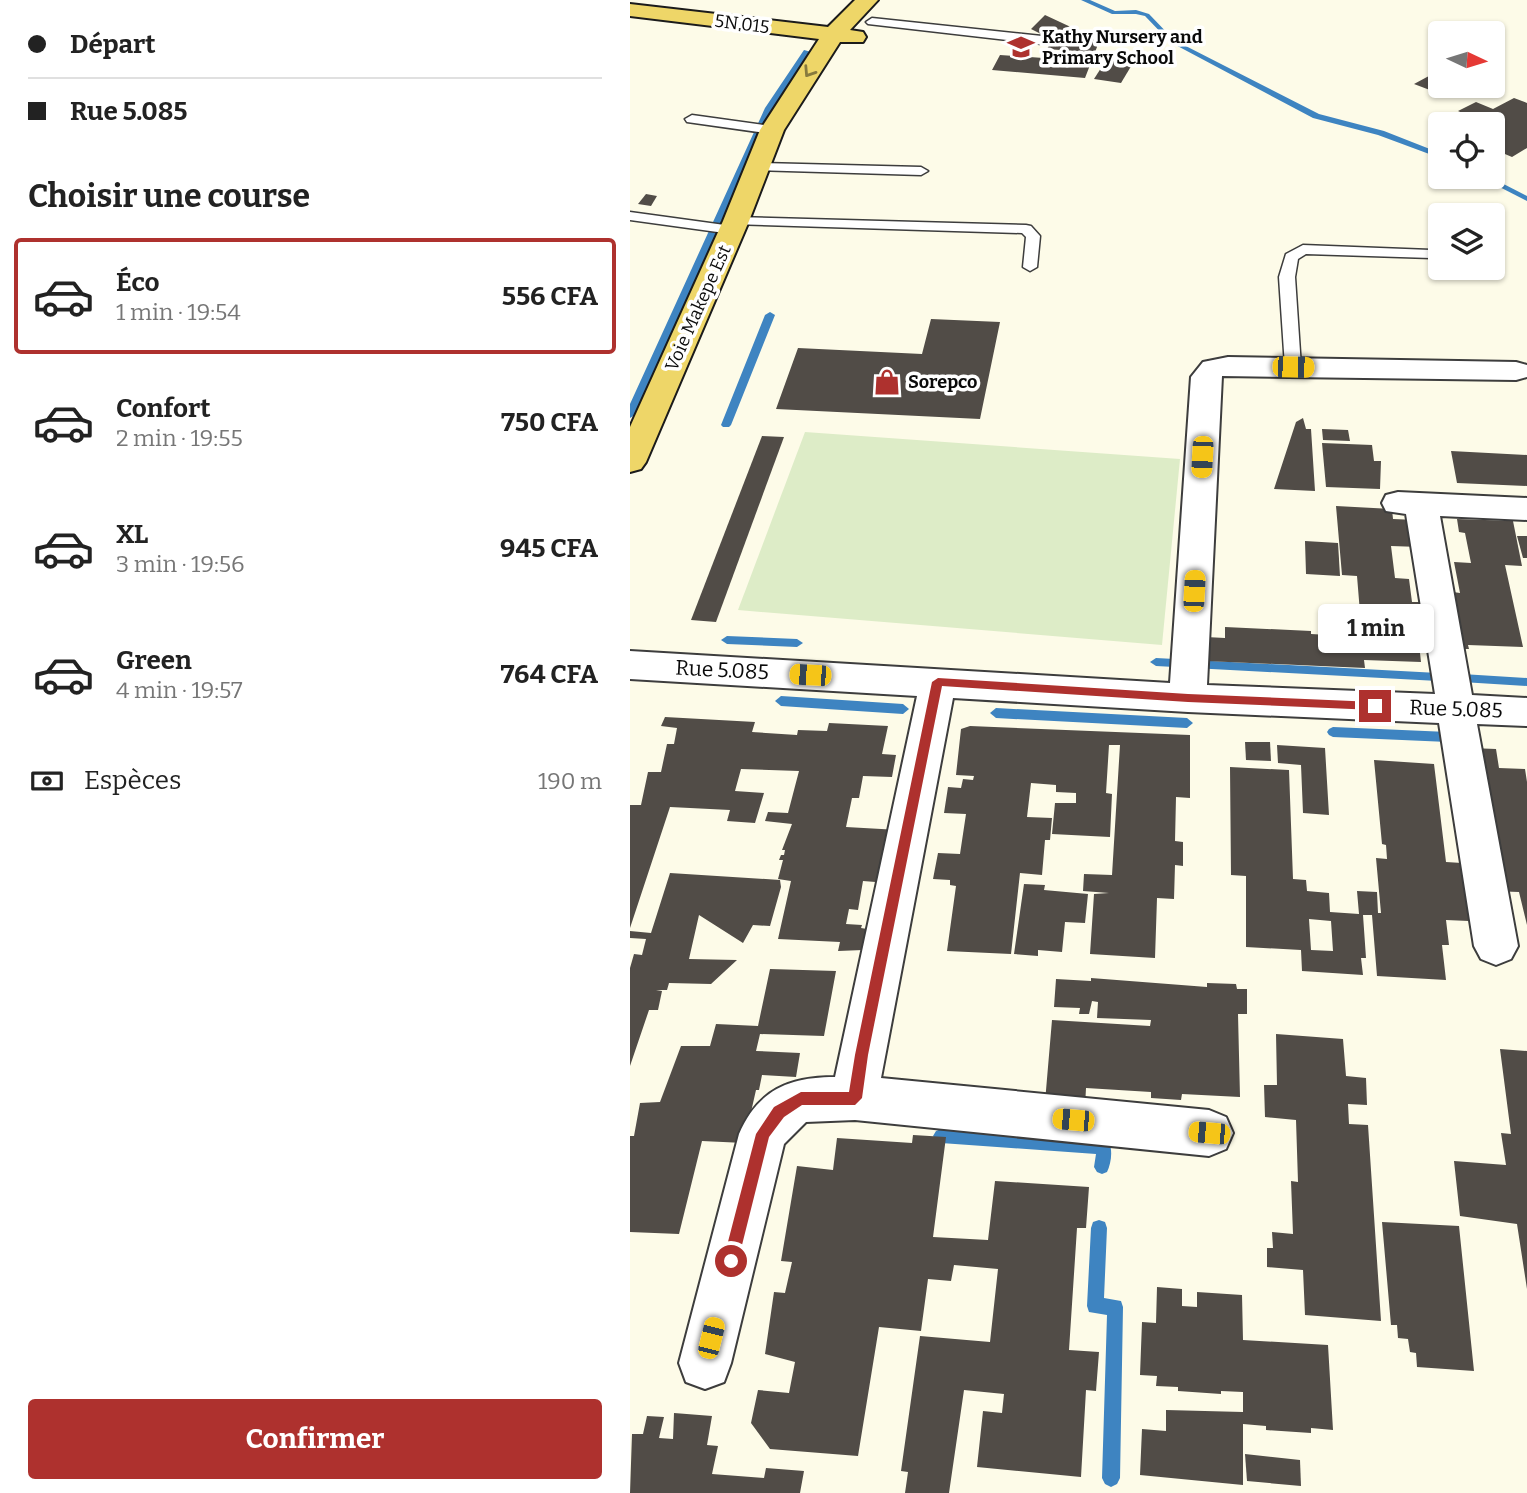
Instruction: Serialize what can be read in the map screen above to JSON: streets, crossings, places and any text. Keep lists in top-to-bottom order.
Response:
{
  "streets": {
    "main road": ["5N.015", "Voie Makepe Est"],
    "street": ["Rue 5.085"]
  },
  "crossings": [
    ["5N.015", "Voie Makepe Est"]
  ],
  "places": {
    "school or university": ["Kathy Nursery and Primary School"],
    "shop": ["Sorepco"]
  },
  "north": "right",
  "page": {
    "banner": ["Départ", "Rue 5.085"],
    "heading": "Choisir une course",
    "list": [
      {
        "name": "Éco",
        "note": "1 min · 19:54",
        "value": "556 CFA"
      },
      {
        "name": "Confort",
        "note": "2 min · 19:55",
        "value": "750 CFA"
      },
      {
        "name": "XL",
        "note": "3 min · 19:56",
        "value": "945 CFA"
      },
      {
        "name": "Green",
        "note": "4 min · 19:57",
        "value": "764 CFA"
      }
    ],
    "bubble": "1 min",
    "pay": ["Espèces", "190 m"],
    "buttons": "Confirmer"
  }
}
